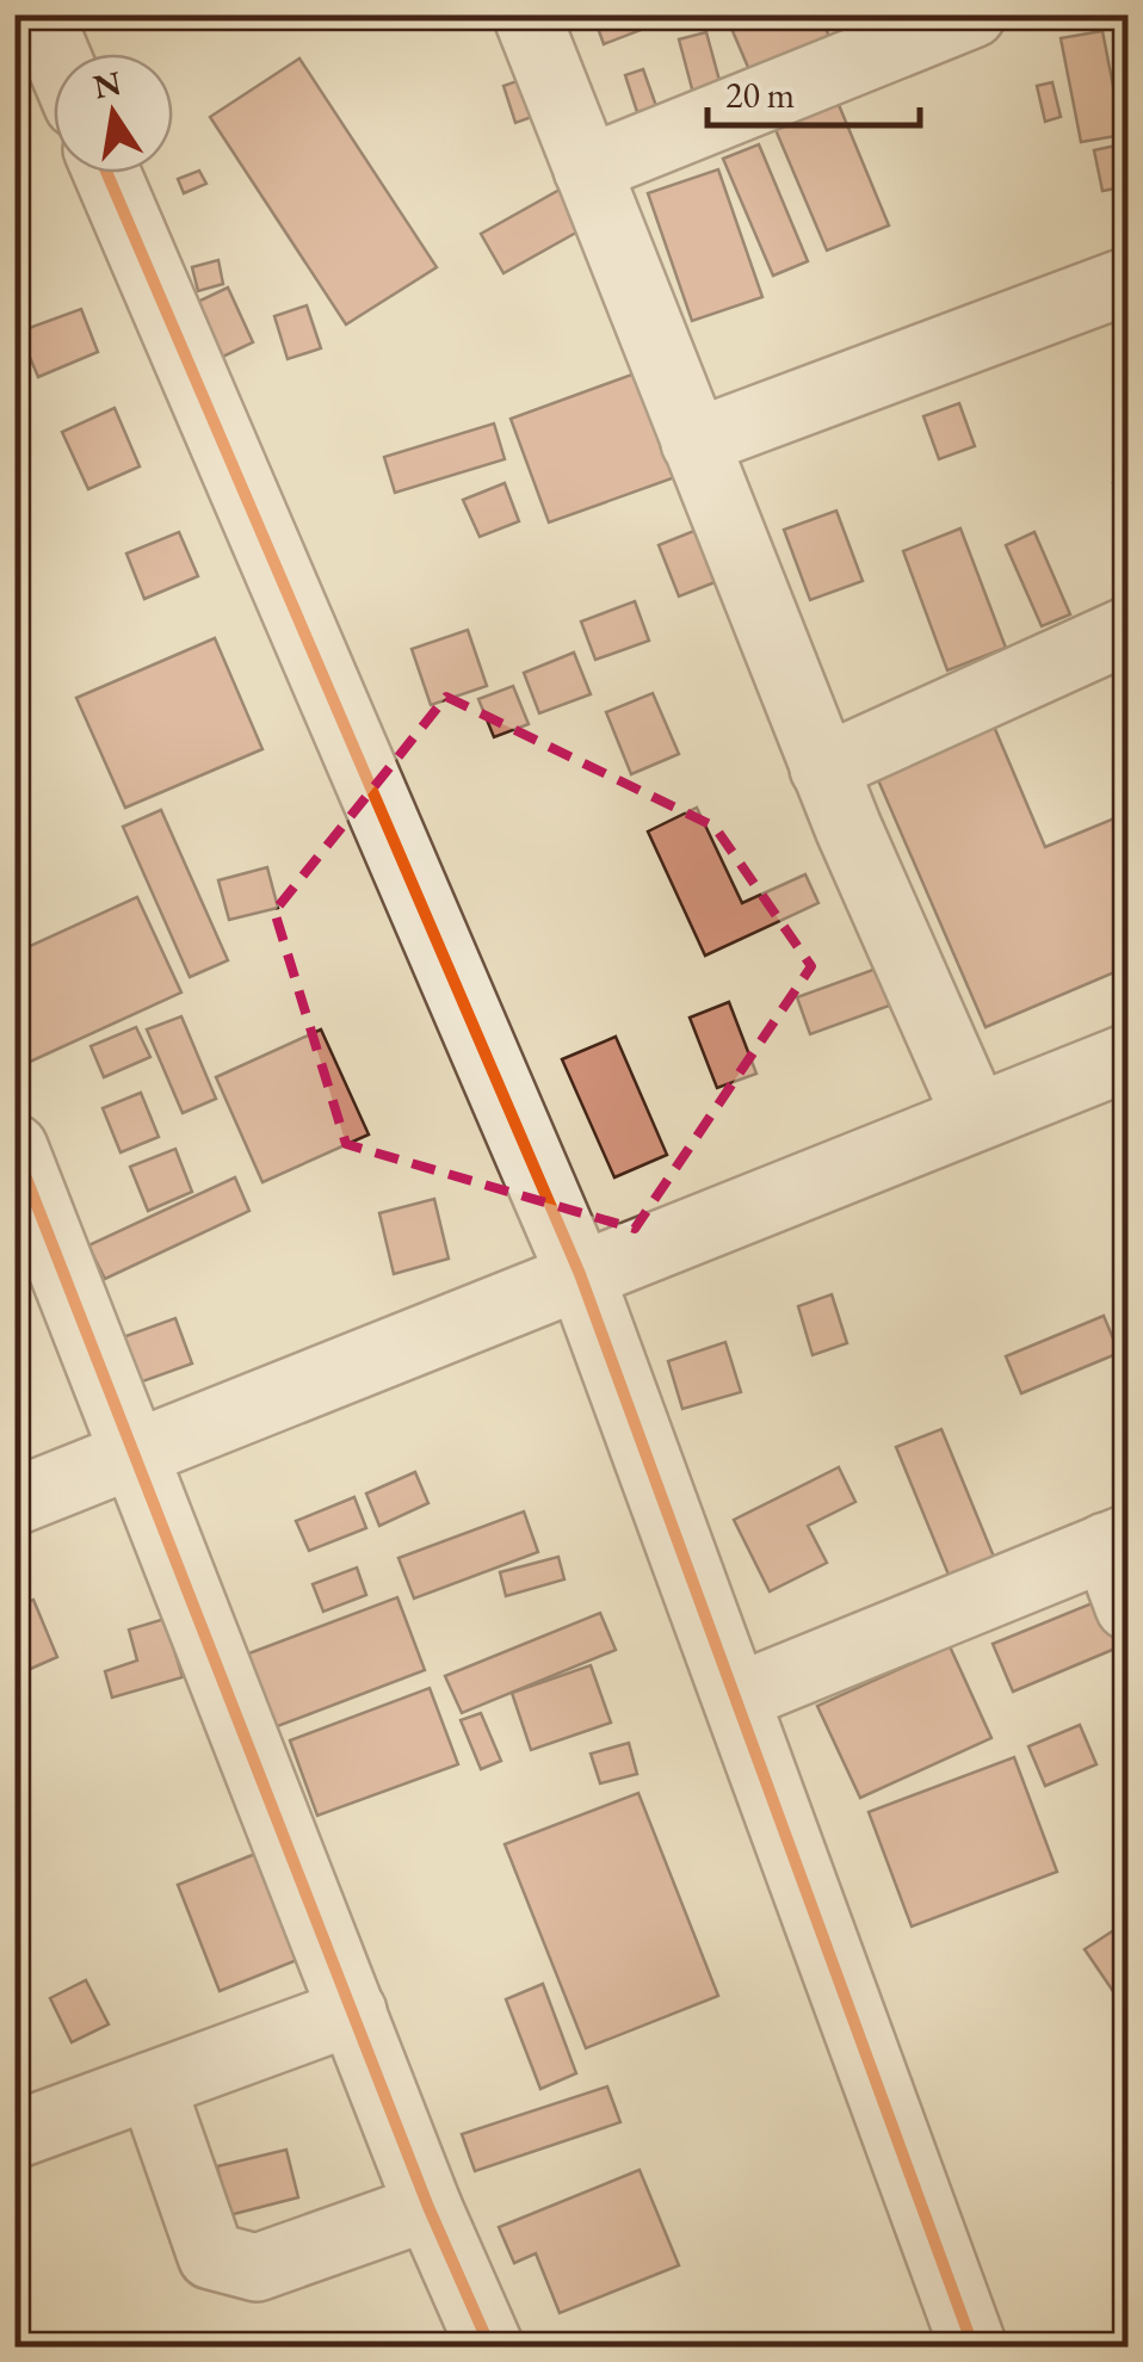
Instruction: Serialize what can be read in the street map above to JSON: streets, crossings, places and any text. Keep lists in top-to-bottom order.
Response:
{
  "scale_bar": "20 m",
  "north": "top"
}
